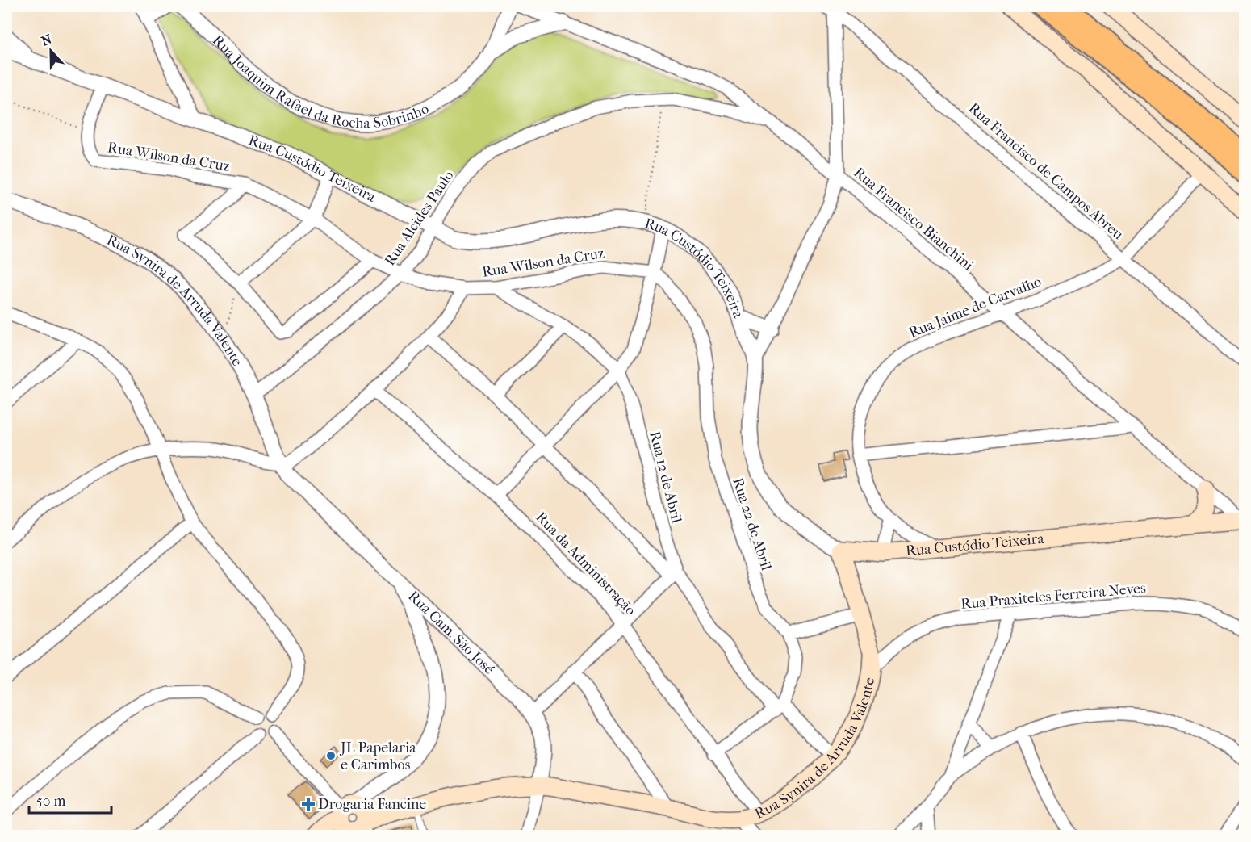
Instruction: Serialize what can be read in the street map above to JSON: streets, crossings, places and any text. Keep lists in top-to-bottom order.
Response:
{
  "streets": {
    "main road": ["Rua Custódio Teixeira", "Rua Synira de Arruda Valente"],
    "street": [
      "Rua Joaquim Rafael da Rocha Sobrinho",
      "Rua Wilson da Cruz",
      "Rua Francisco de Campos Abreu",
      "Rua Alcides Paulo",
      "Rua Francisco Bianchini",
      "Rua Jaime de Carvalho",
      "Rua 12 de Abril",
      "Rua 22 de Abril",
      "Rua da Administração",
      "Rua Praxiteles Ferreira Neves",
      "Rua Cam. São José"
    ]
  },
  "crossings": [
    ["Rua Wilson da Cruz", "Rua Alcides Paulo"],
    ["Rua Wilson da Cruz", "Rua 12 de Abril"],
    ["Rua Wilson da Cruz", "Rua 22 de Abril"],
    ["Rua Custódio Teixeira", "Rua Alcides Paulo"],
    ["Rua Custódio Teixeira", "Rua Francisco Bianchini"],
    ["Rua Custódio Teixeira", "Rua Synira de Arruda Valente"],
    ["Rua Custódio Teixeira", "Rua Jaime de Carvalho"],
    ["Rua Francisco de Campos Abreu", "Rua Jaime de Carvalho"],
    ["Rua Alcides Paulo", "Rua Francisco Bianchini"],
    ["Rua Alcides Paulo", "Rua Synira de Arruda Valente"],
    ["Rua Francisco Bianchini", "Rua Jaime de Carvalho"],
    ["Rua Synira de Arruda Valente", "Rua 12 de Abril"],
    ["Rua Synira de Arruda Valente", "Rua da Administração"],
    ["Rua Synira de Arruda Valente", "Rua Praxiteles Ferreira Neves"],
    ["Rua Synira de Arruda Valente", "Rua Cam. São José"],
    ["Rua 12 de Abril", "Rua 22 de Abril"]
  ],
  "places": {
    "other": ["JL Papelaria e Carimbos"],
    "health": ["Drogaria Fancine"]
  },
  "scale_bar": "50 m",
  "north": "top"
}
